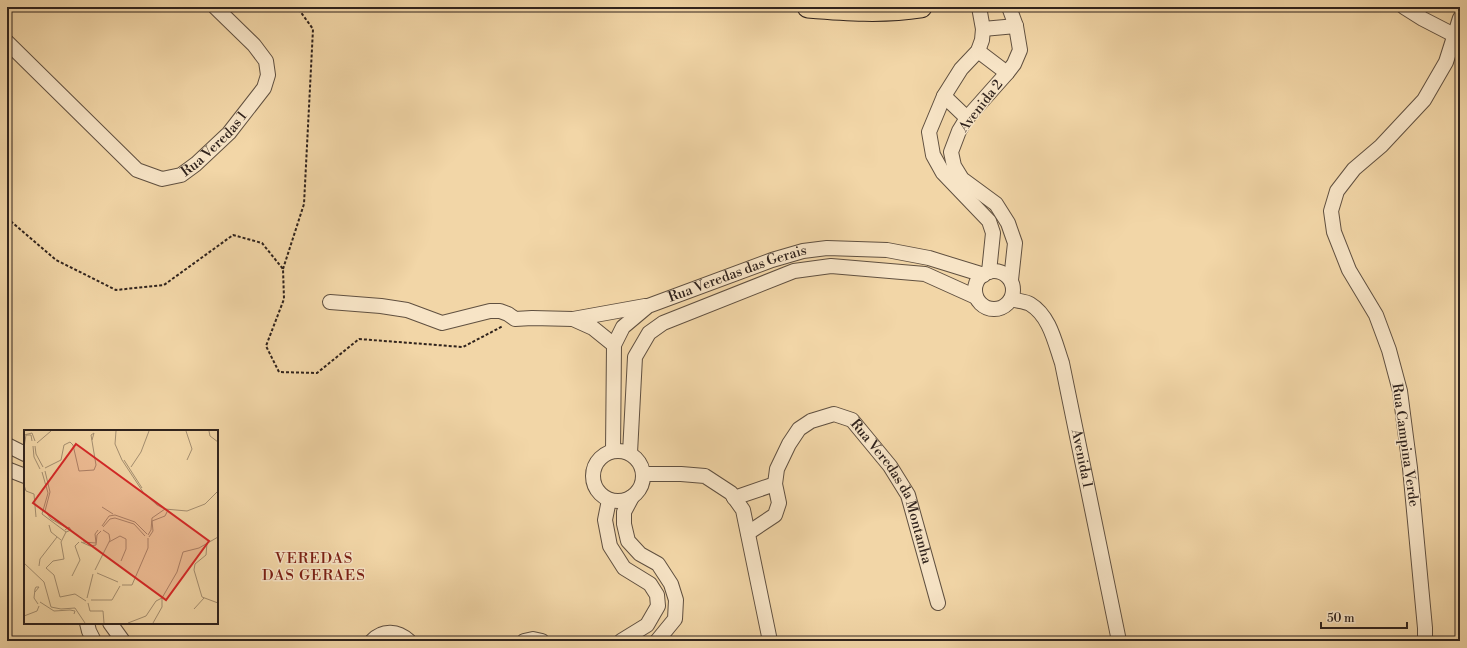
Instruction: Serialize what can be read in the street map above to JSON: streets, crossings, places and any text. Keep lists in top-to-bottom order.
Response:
{
  "streets": {
    "street": [
      "Avenida 2",
      "Rua Veredas 1",
      "Rua Veredas das Gerais",
      "Rua Campina Verde",
      "Avenida 1",
      "Rua Veredas da Montanha"
    ]
  },
  "crossings": [
    ["Avenida 2", "Rua Veredas das Gerais"],
    ["Avenida 2", "Avenida 1"],
    ["Rua Veredas das Gerais", "Avenida 1"]
  ],
  "districts": ["VEREDAS DAS GERAES"],
  "scale_bar": "50 m"
}
